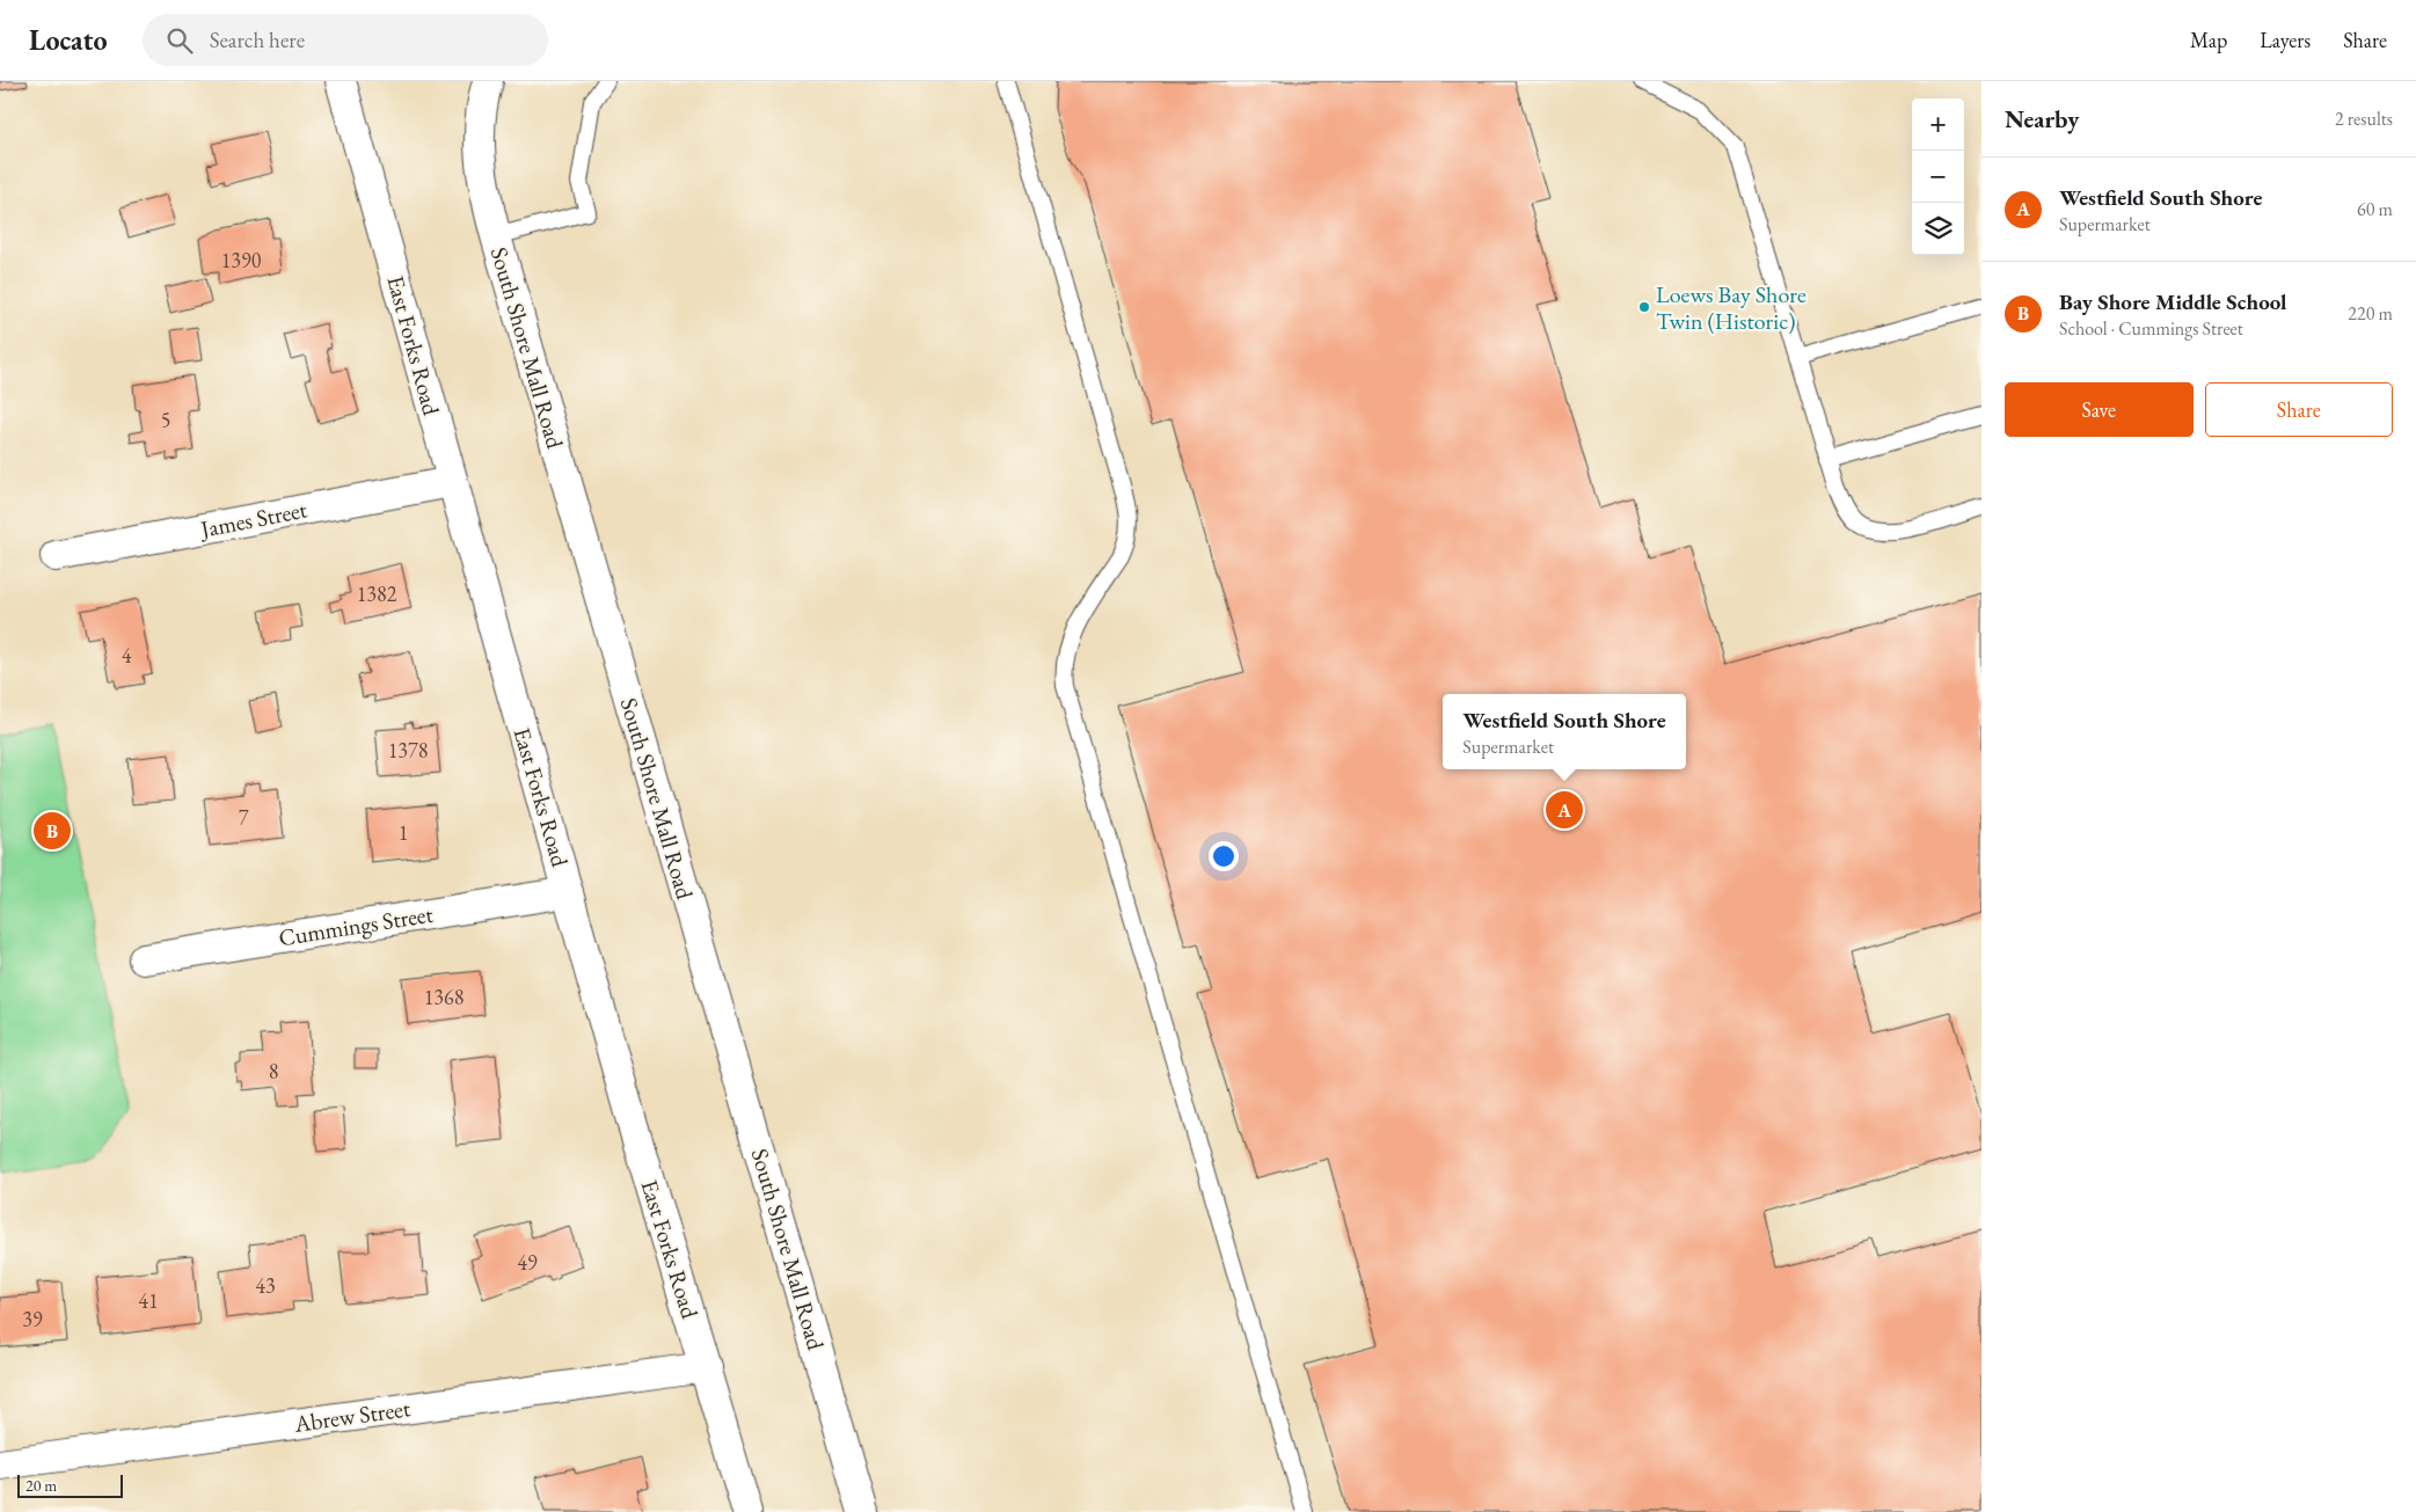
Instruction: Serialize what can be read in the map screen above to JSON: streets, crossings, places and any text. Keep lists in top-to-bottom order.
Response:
{
  "streets": {
    "street": [
      "East Forks Road",
      "South Shore Mall Road",
      "James Street",
      "Cummings Street",
      "Abrew Street"
    ]
  },
  "crossings": [
    ["East Forks Road", "James Street"],
    ["East Forks Road", "Cummings Street"],
    ["East Forks Road", "Abrew Street"]
  ],
  "places": ["Loews Bay Shore Twin (Historic)"],
  "house_numbers": [
    "1390",
    "5",
    "1382",
    "4",
    "1378",
    "7",
    "1",
    "1368",
    "8",
    "49",
    "43",
    "41",
    "39"
  ],
  "scale_bar": "20 m",
  "page": {
    "header": "Locato",
    "search": "Search here",
    "nav": ["Map", "Layers", "Share"],
    "heading": ["Nearby", "2 results"],
    "map_buttons": ["+", "−"],
    "list": [
      {
        "mark": "A",
        "name": "Westfield South Shore",
        "note": "Supermarket",
        "value": "60 m"
      },
      {
        "mark": "B",
        "name": "Bay Shore Middle School",
        "note": "School · Cummings Street",
        "value": "220 m"
      }
    ],
    "buttons": ["Save", "Share"],
    "popup": ["Westfield South Shore", "Supermarket"],
    "pins": ["A", "B"],
    "scale": "20 m"
  }
}
